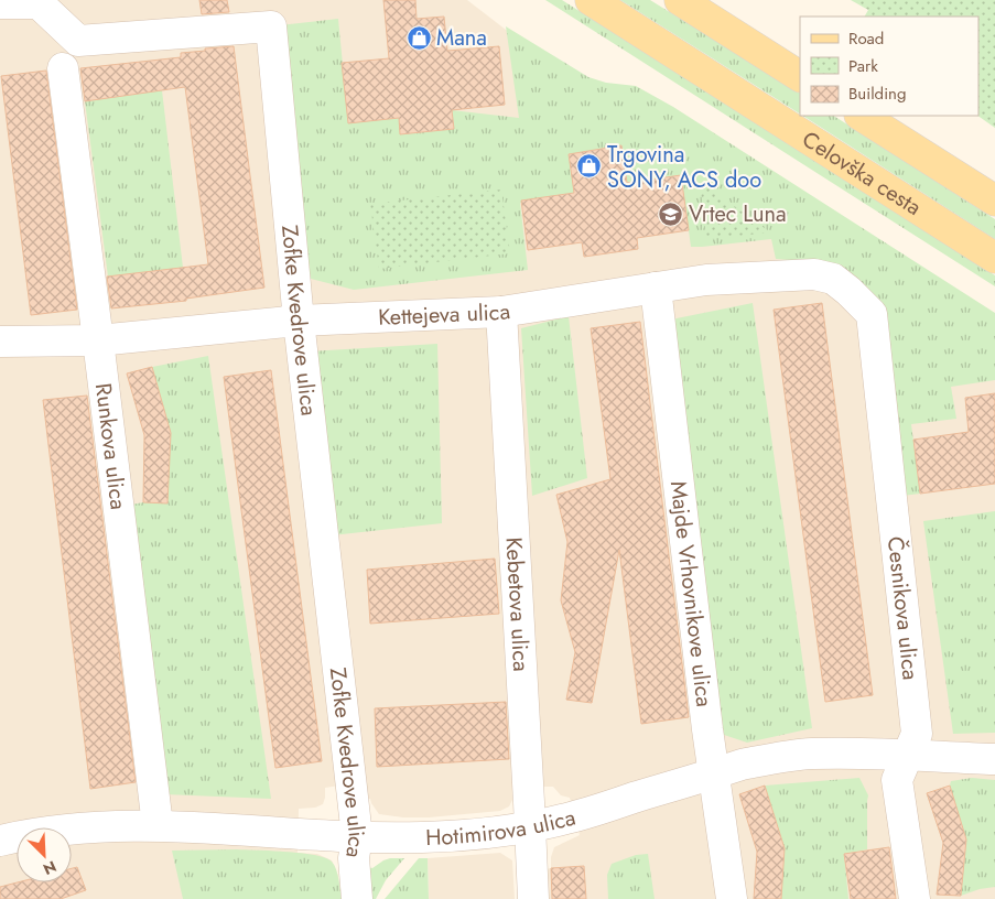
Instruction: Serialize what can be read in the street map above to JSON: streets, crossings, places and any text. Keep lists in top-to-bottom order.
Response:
{
  "streets": {
    "main road": ["Celovška cesta"],
    "street": [
      "Kettejeva ulica",
      "Zofke Kvedrove ulica",
      "Runkova ulica",
      "Majde Vrhovnikove ulica",
      "Kebetova ulica",
      "Česnikova ulica",
      "Hotimirova ulica"
    ]
  },
  "crossings": [
    ["Kettejeva ulica", "Zofke Kvedrove ulica"],
    ["Kettejeva ulica", "Runkova ulica"],
    ["Kettejeva ulica", "Majde Vrhovnikove ulica"],
    ["Kettejeva ulica", "Kebetova ulica"],
    ["Kettejeva ulica", "Česnikova ulica"],
    ["Zofke Kvedrove ulica", "Hotimirova ulica"],
    ["Runkova ulica", "Hotimirova ulica"],
    ["Majde Vrhovnikove ulica", "Hotimirova ulica"],
    ["Kebetova ulica", "Hotimirova ulica"],
    ["Česnikova ulica", "Hotimirova ulica"]
  ],
  "places": {
    "shop": ["Mana", "Trgovina SONY, ACS doo"],
    "school or university": ["Vrtec Luna"]
  },
  "legend": ["Road", "Park", "Building"],
  "north": "bottom right"
}
